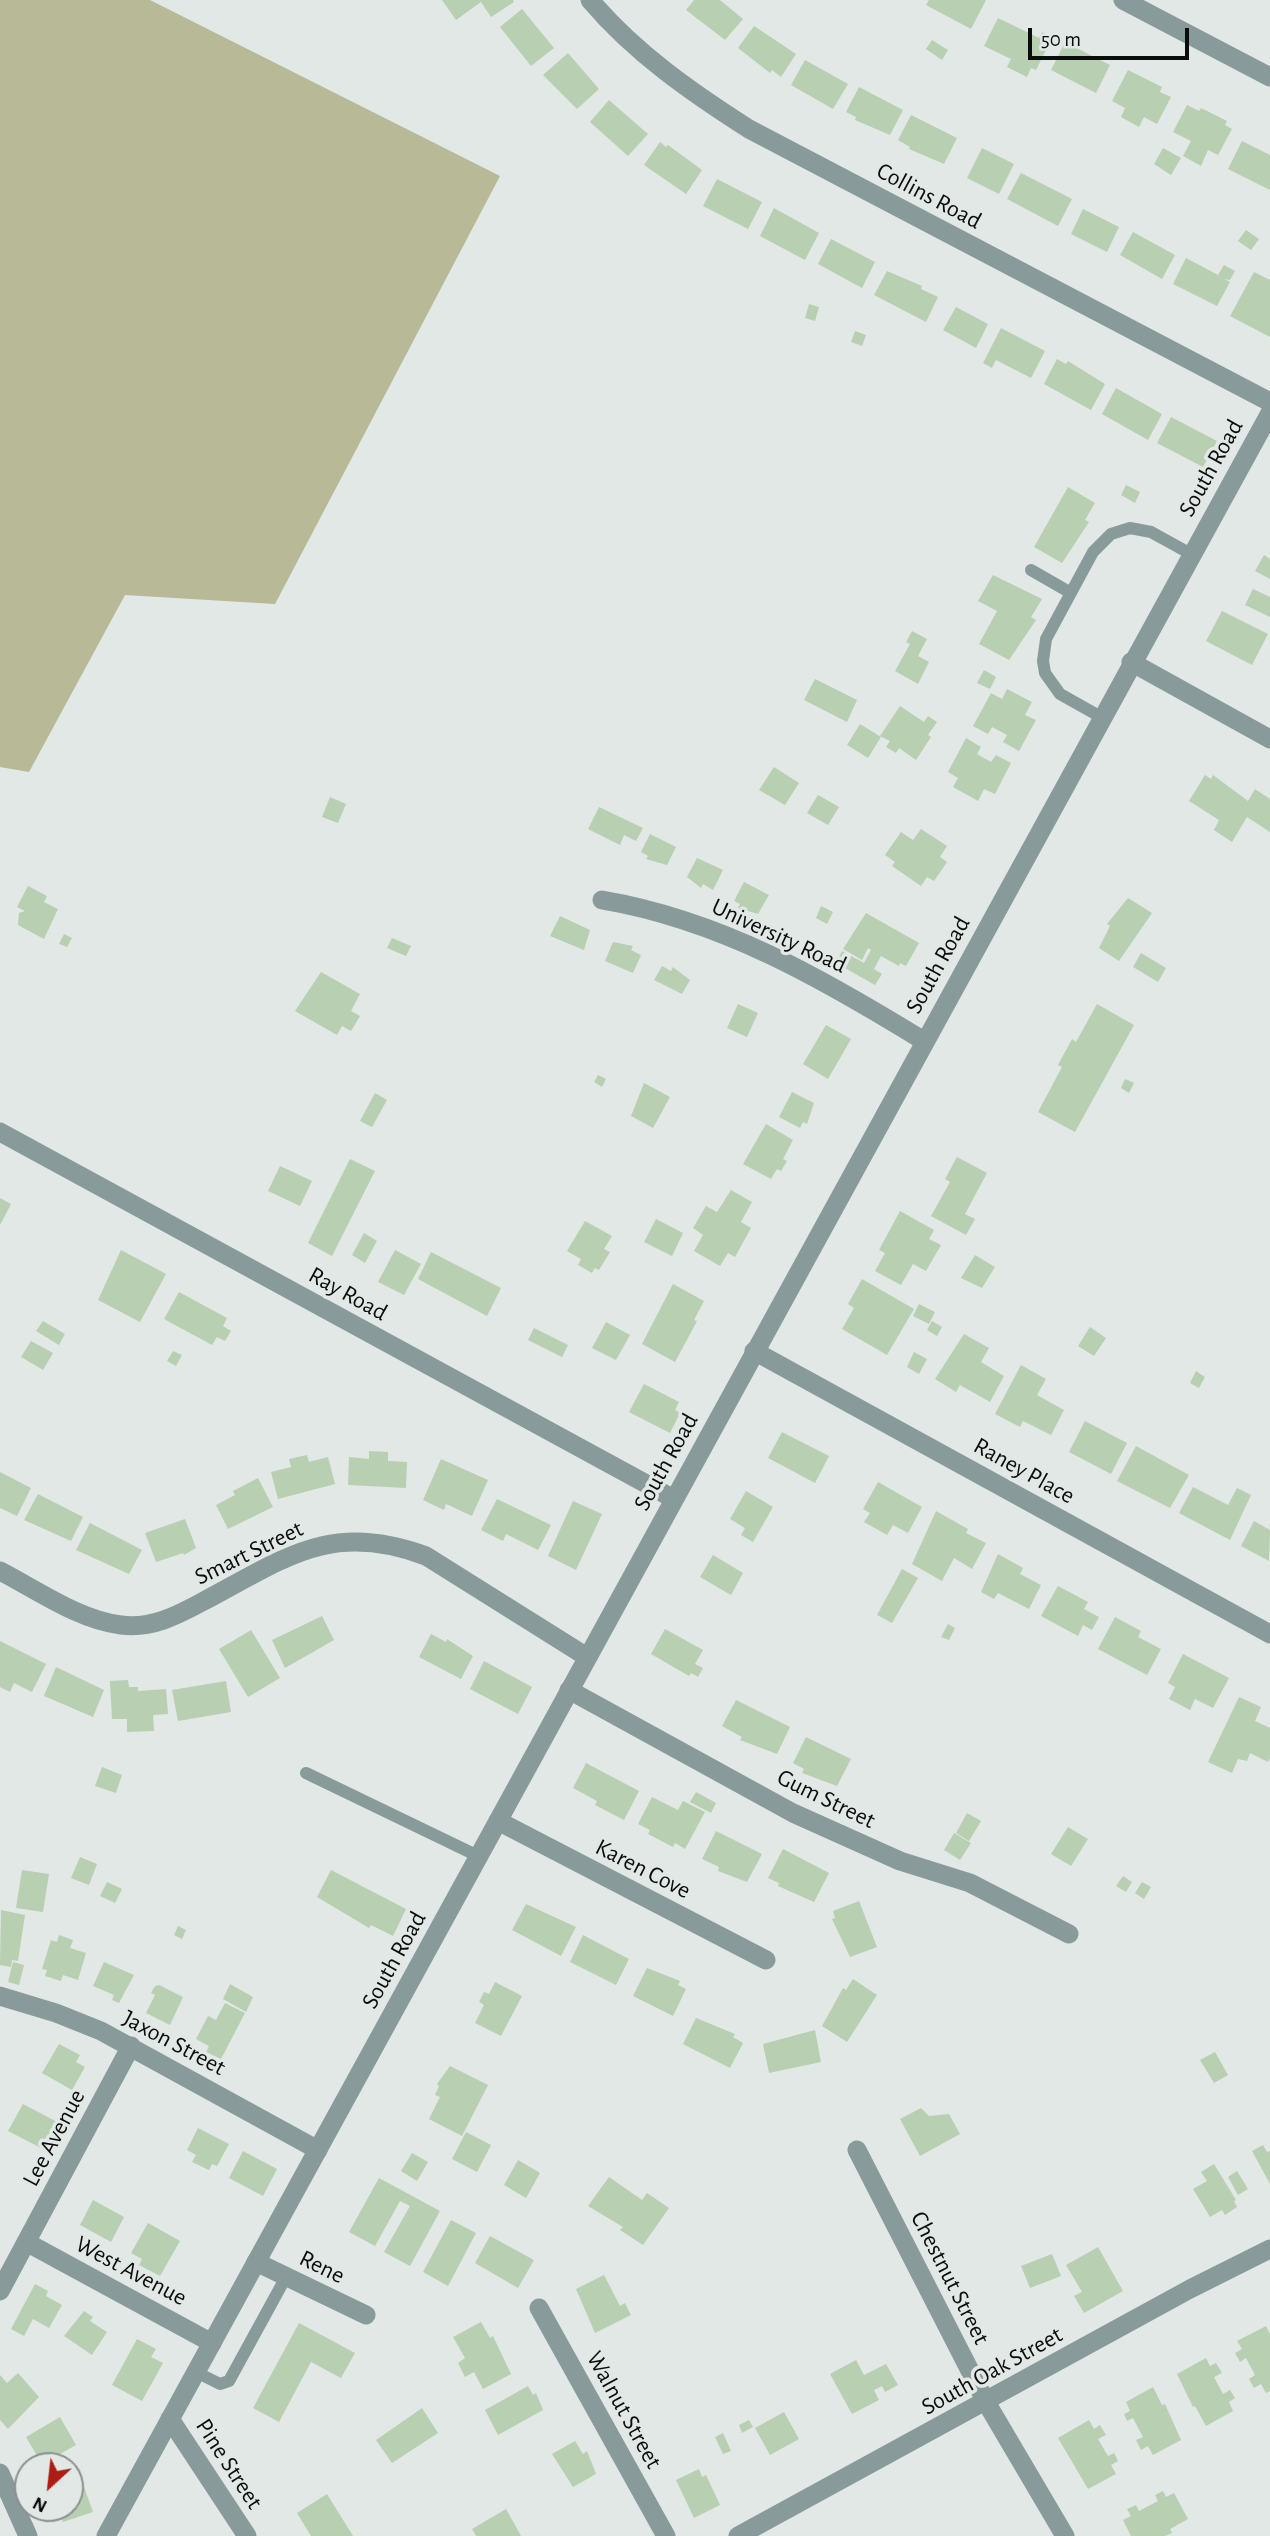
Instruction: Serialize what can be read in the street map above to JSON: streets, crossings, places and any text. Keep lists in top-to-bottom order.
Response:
{
  "streets": {
    "street": [
      "Collins Road",
      "South Road",
      "University Road",
      "Ray Road",
      "Raney Place",
      "Smart Street",
      "Gum Street",
      "Karen Cove",
      "Jaxon Street",
      "Lee Avenue",
      "Rene",
      "West Avenue",
      "Chestnut Street",
      "South Oak Street",
      "Walnut Street",
      "Pine Street"
    ]
  },
  "crossings": [
    ["Collins Road", "South Road"],
    ["South Road", "University Road"],
    ["South Road", "Ray Road"],
    ["South Road", "Raney Place"],
    ["South Road", "Smart Street"],
    ["South Road", "Gum Street"],
    ["South Road", "Karen Cove"],
    ["South Road", "Jaxon Street"],
    ["South Road", "Rene"],
    ["South Road", "West Avenue"],
    ["South Road", "Pine Street"],
    ["Jaxon Street", "Lee Avenue"],
    ["Lee Avenue", "West Avenue"],
    ["Chestnut Street", "South Oak Street"]
  ],
  "scale_bar": "50 m",
  "north": "bottom left"
}
